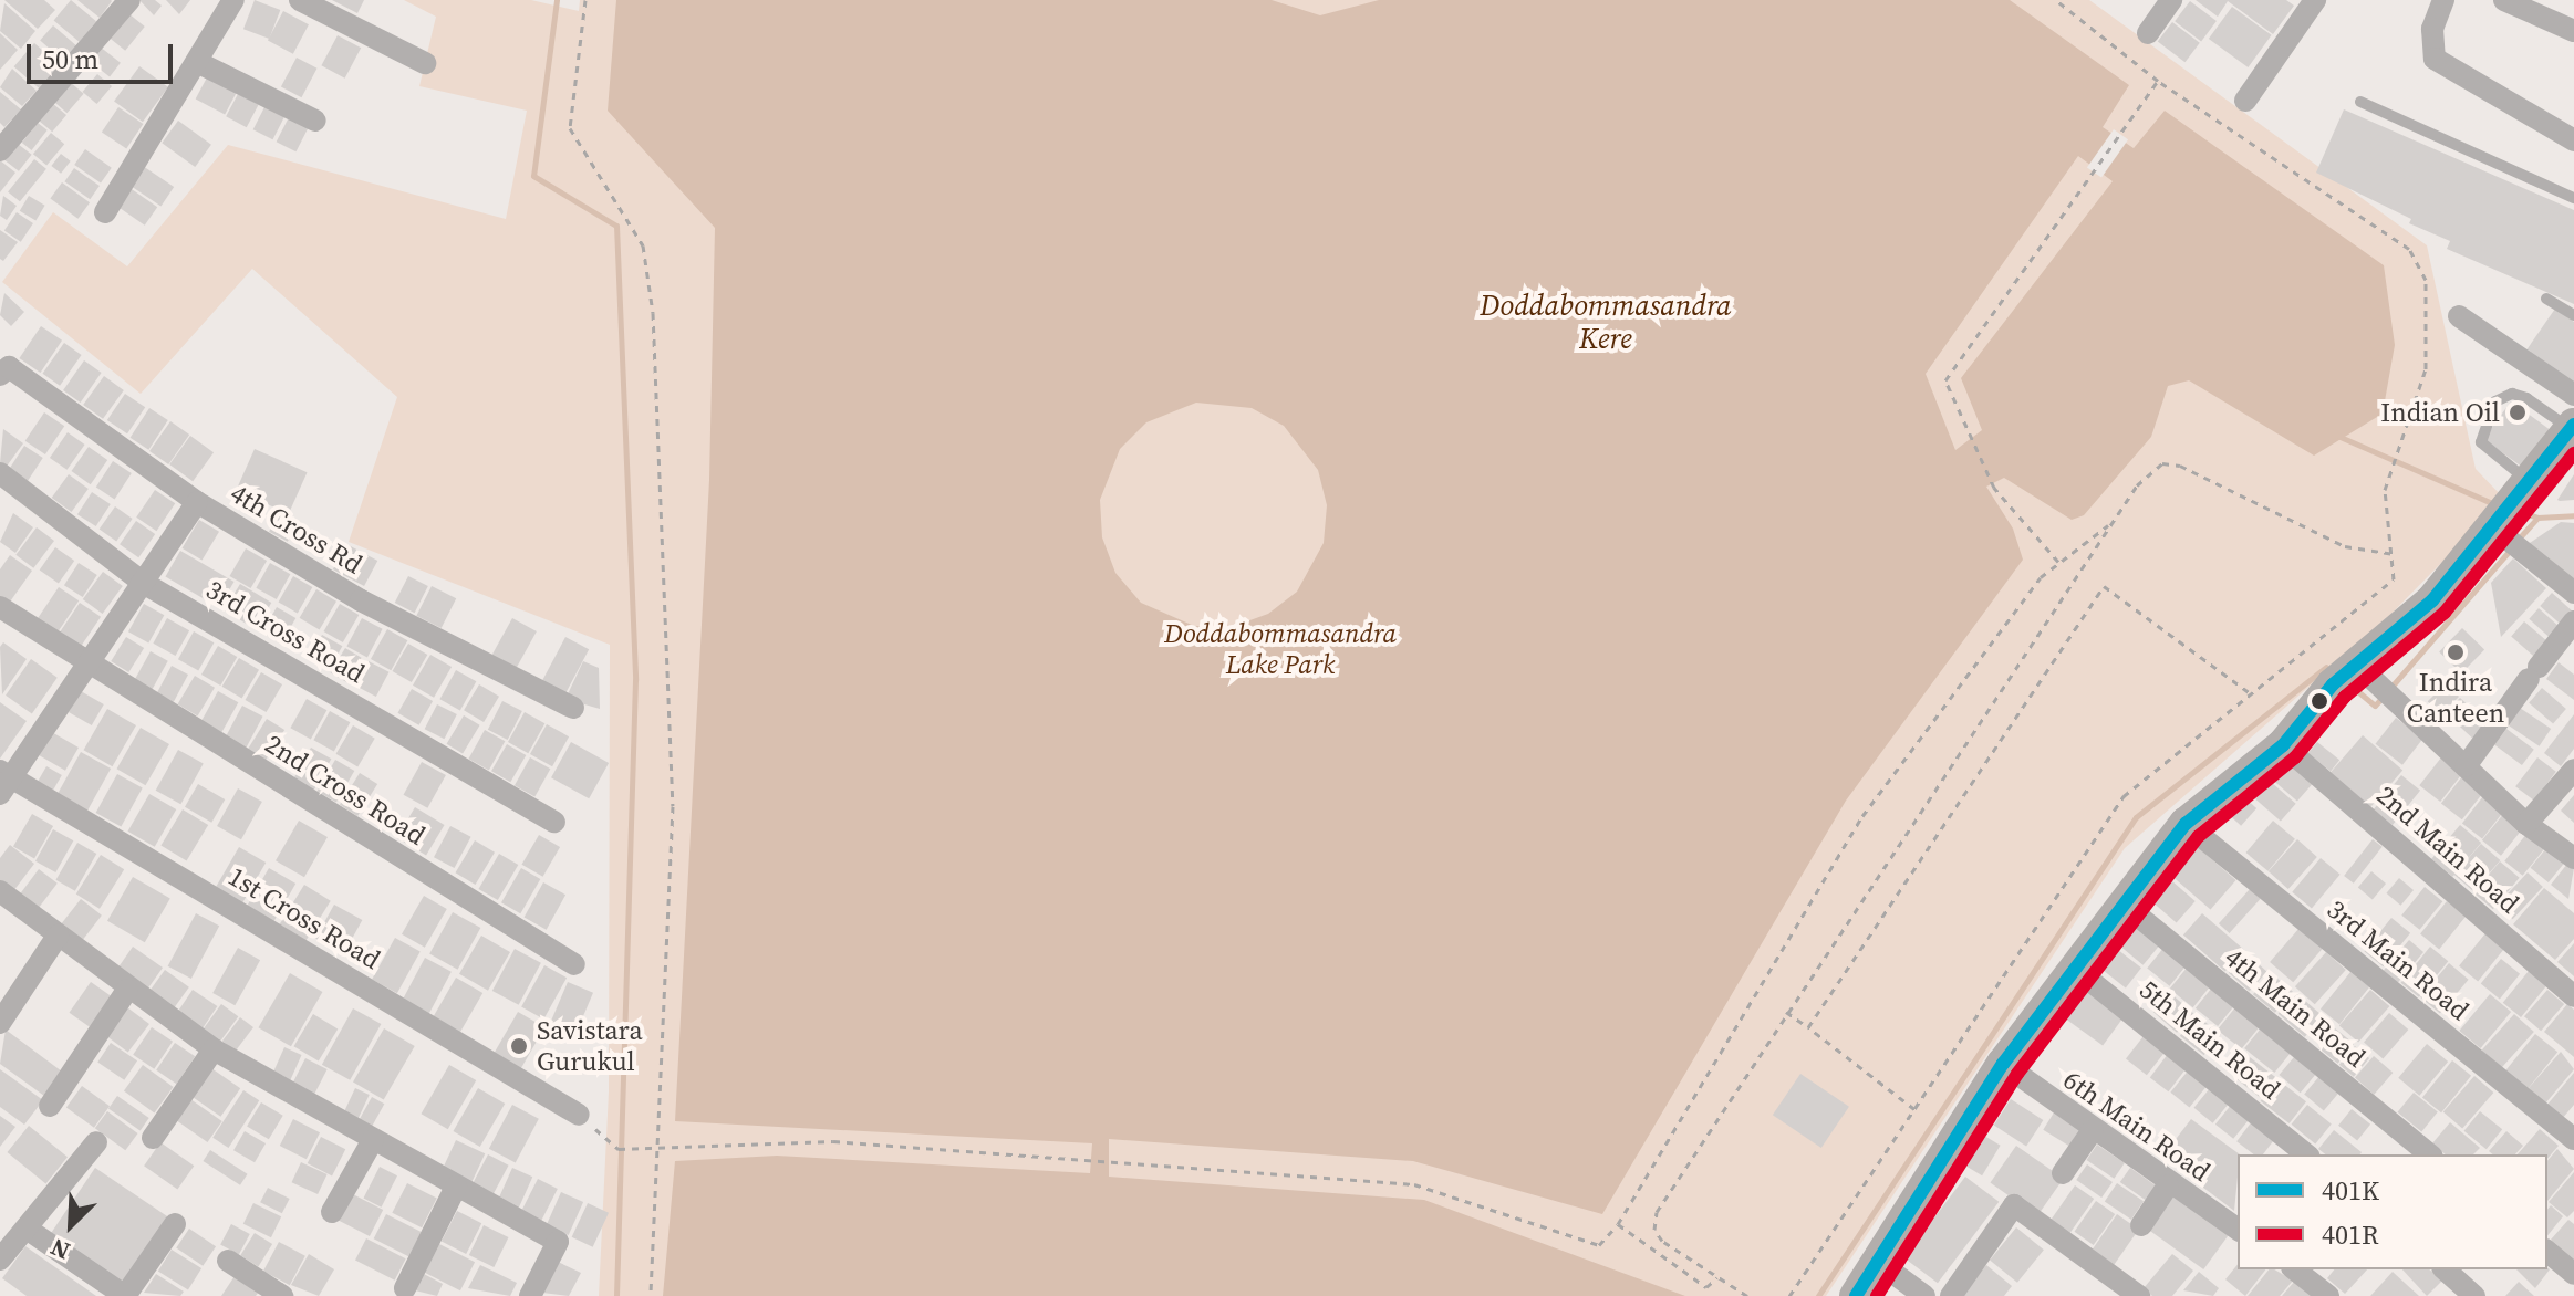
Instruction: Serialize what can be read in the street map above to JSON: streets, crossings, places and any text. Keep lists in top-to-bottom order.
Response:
{
  "streets": {
    "street": [
      "4th Cross Rd",
      "3rd Cross Road",
      "2nd Cross Road",
      "2nd Main Road",
      "1st Cross Road",
      "3rd Main Road",
      "4th Main Road",
      "5th Main Road",
      "6th Main Road"
    ]
  },
  "water": ["Doddabommasandra Kere"],
  "parks": ["Doddabommasandra Lake Park"],
  "places": ["Indian Oil", "Indira Canteen", "Savistara Gurukul"],
  "lines": ["transit line 401K", "transit line 401R"],
  "legend": ["401K", "401R"],
  "scale_bar": "50 m",
  "north": "bottom left"
}
